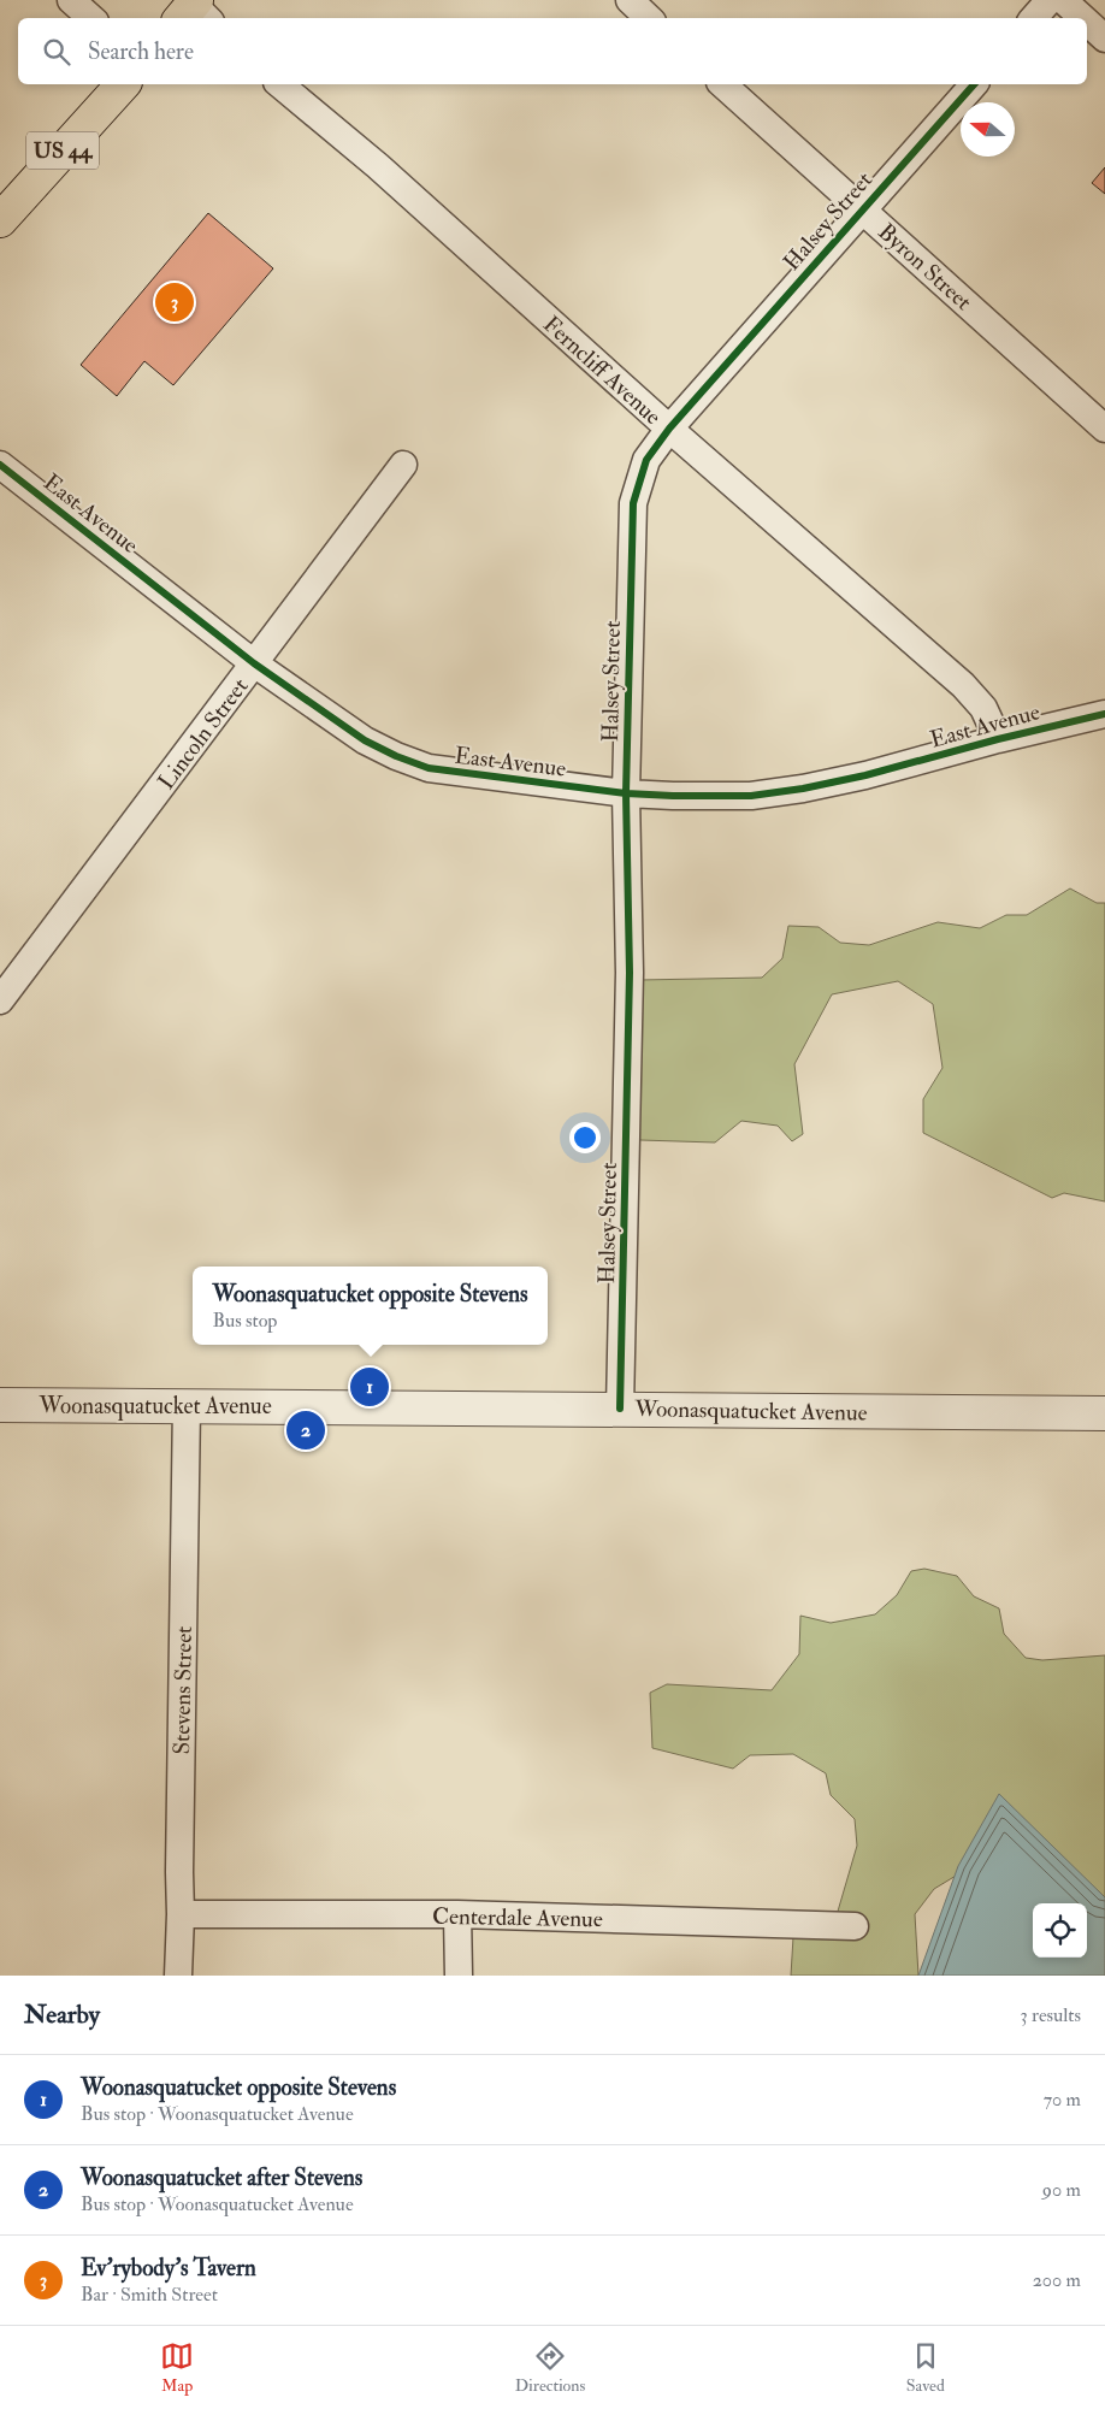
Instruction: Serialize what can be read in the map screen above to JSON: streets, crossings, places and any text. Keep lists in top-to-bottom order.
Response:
{
  "streets": {
    "main road": ["US 44"],
    "street": [
      "Halsey Street",
      "Byron Street",
      "Ferncliff Avenue",
      "East Avenue",
      "Lincoln Street",
      "Woonasquatucket Avenue",
      "Stevens Street",
      "Centerdale Avenue"
    ]
  },
  "crossings": [
    ["Halsey Street", "Byron Street"],
    ["Halsey Street", "Ferncliff Avenue"],
    ["Halsey Street", "East Avenue"],
    ["Halsey Street", "Woonasquatucket Avenue"],
    ["Ferncliff Avenue", "East Avenue"],
    ["East Avenue", "Lincoln Street"],
    ["Woonasquatucket Avenue", "Stevens Street"],
    ["Stevens Street", "Centerdale Avenue"]
  ],
  "north": "left",
  "page": {
    "search": "Search here",
    "pins": ["3", "1", "2"],
    "popup": ["Woonasquatucket opposite Stevens", "Bus stop"],
    "heading": ["Nearby", "3 results"],
    "list": [
      {
        "mark": "1",
        "name": "Woonasquatucket opposite Stevens",
        "note": "Bus stop · Woonasquatucket Avenue",
        "value": "70 m"
      },
      {
        "mark": "2",
        "name": "Woonasquatucket after Stevens",
        "note": "Bus stop · Woonasquatucket Avenue",
        "value": "90 m"
      },
      {
        "mark": "3",
        "name": "Ev'rybody's Tavern",
        "note": "Bar · Smith Street",
        "value": "200 m"
      }
    ],
    "nav": ["Map", "Directions", "Saved"]
  }
}
